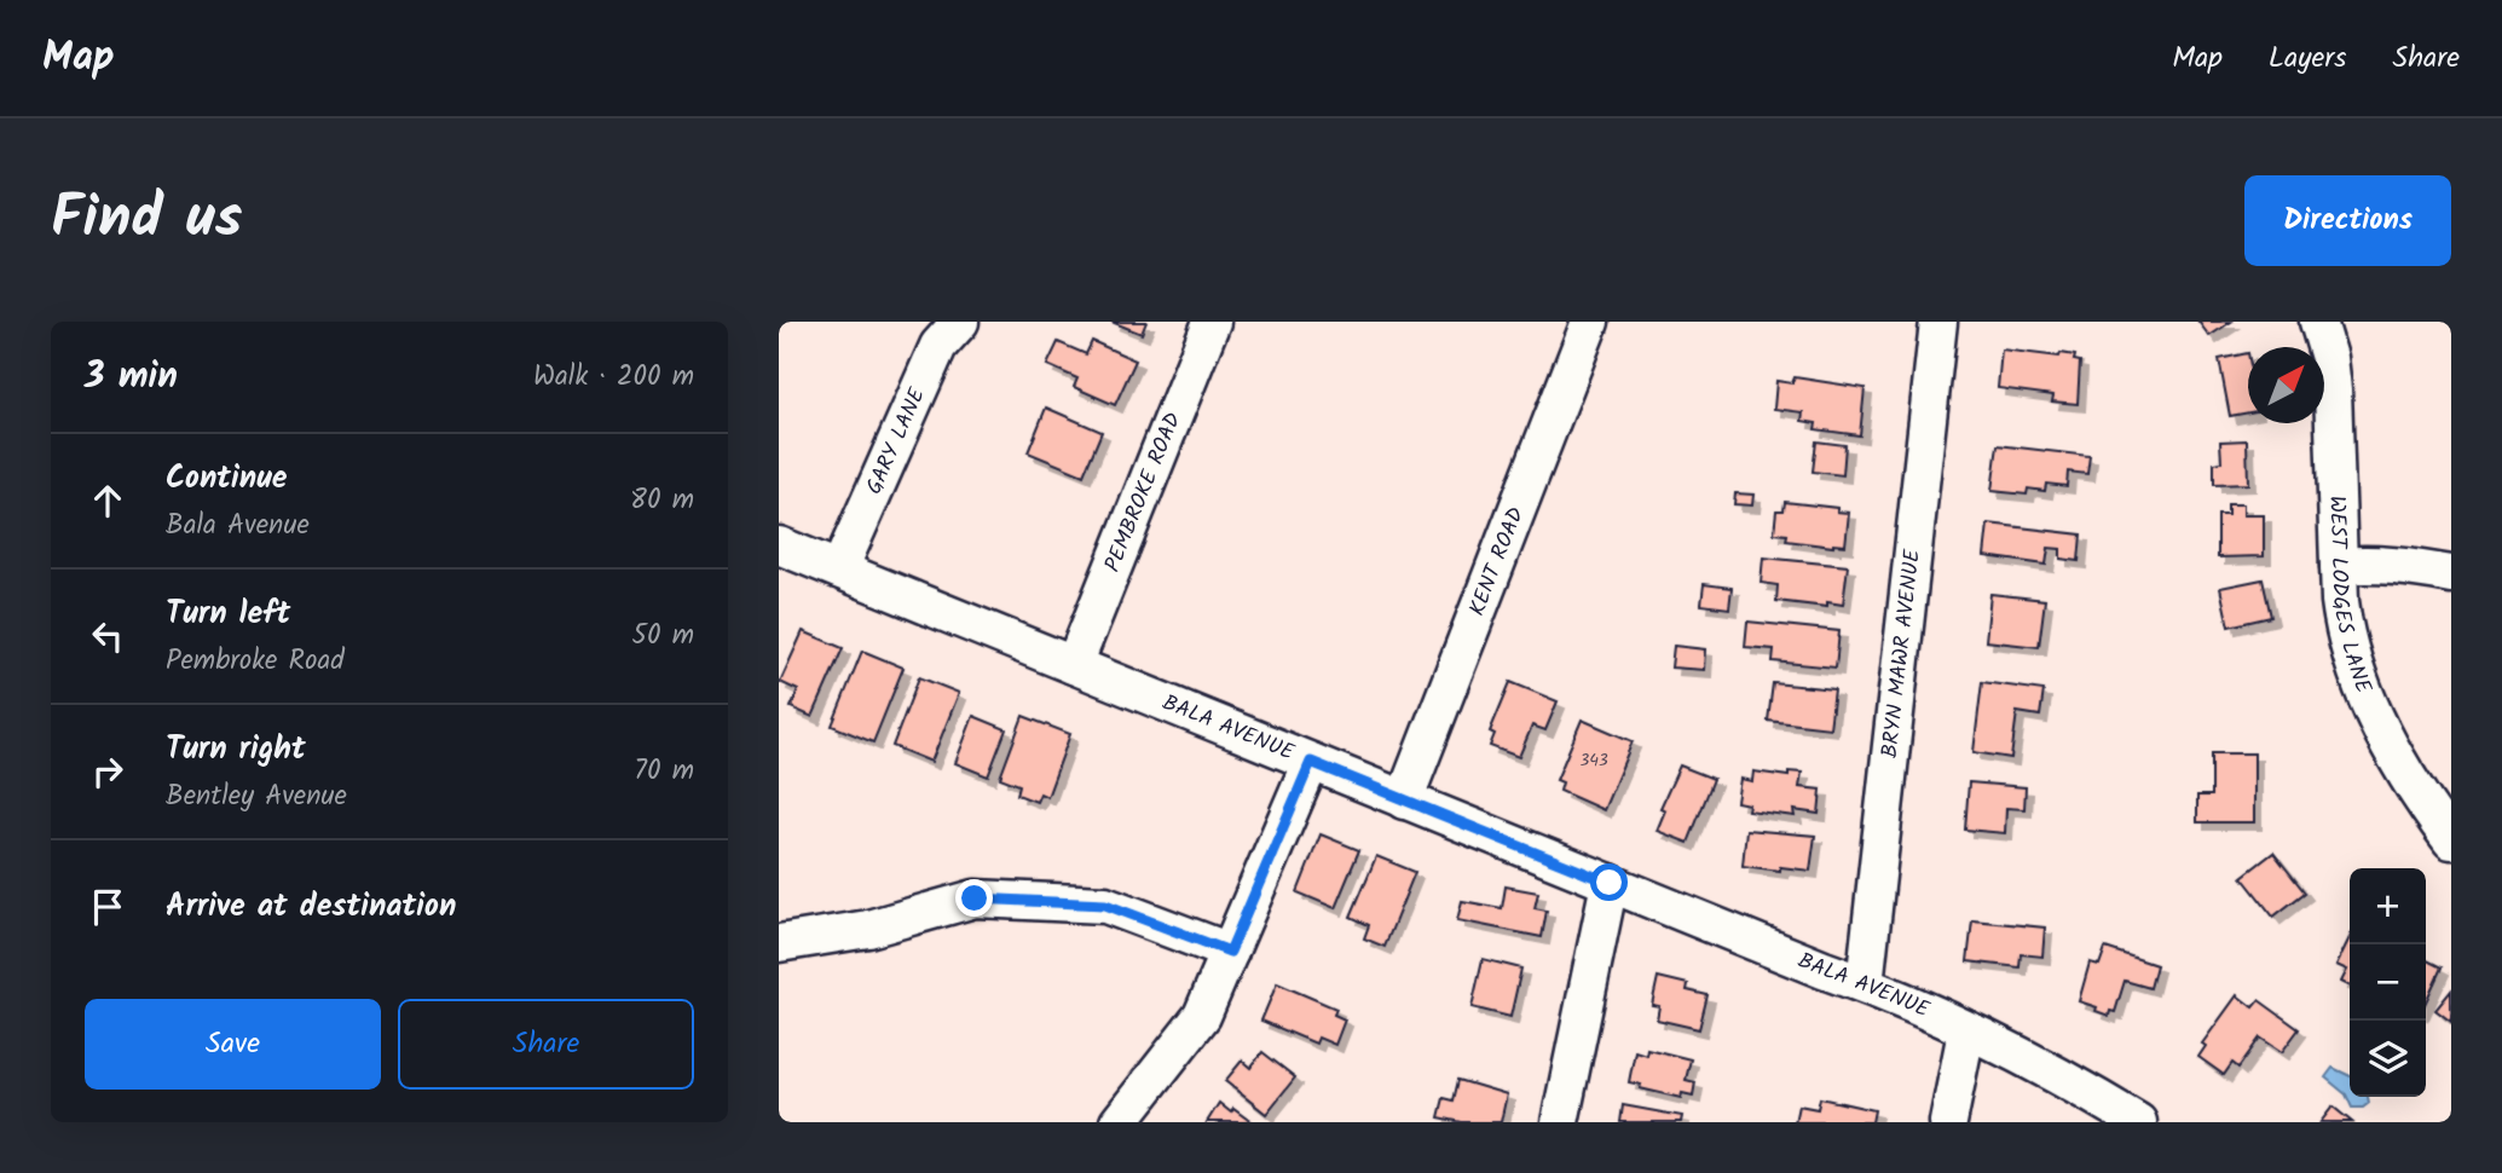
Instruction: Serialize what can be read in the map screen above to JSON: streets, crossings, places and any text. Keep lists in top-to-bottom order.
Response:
{
  "streets": {
    "street": [
      "GARY LANE",
      "PEMBROKE ROAD",
      "KENT ROAD",
      "WEST LODGES LANE",
      "BRYN MAWR AVENUE",
      "BALA AVENUE"
    ]
  },
  "crossings": [
    ["GARY LANE", "BALA AVENUE"],
    ["PEMBROKE ROAD", "BALA AVENUE"],
    ["KENT ROAD", "BALA AVENUE"],
    ["BRYN MAWR AVENUE", "BALA AVENUE"]
  ],
  "house_numbers": ["343"],
  "north": "top right",
  "page": {
    "header": "Map",
    "nav": ["Map", "Layers", "Share"],
    "title": "Find us",
    "buttons": [
      "Directions",
      ["Save", "Share"]
    ],
    "heading": ["3 min", "Walk · 200 m"],
    "list": [
      ["Continue", "Bala Avenue", "80 m"],
      ["Turn left", "Pembroke Road", "50 m"],
      ["Turn right", "Bentley Avenue", "70 m"],
      "Arrive at destination"
    ],
    "map_buttons": ["+", "−"]
  }
}
